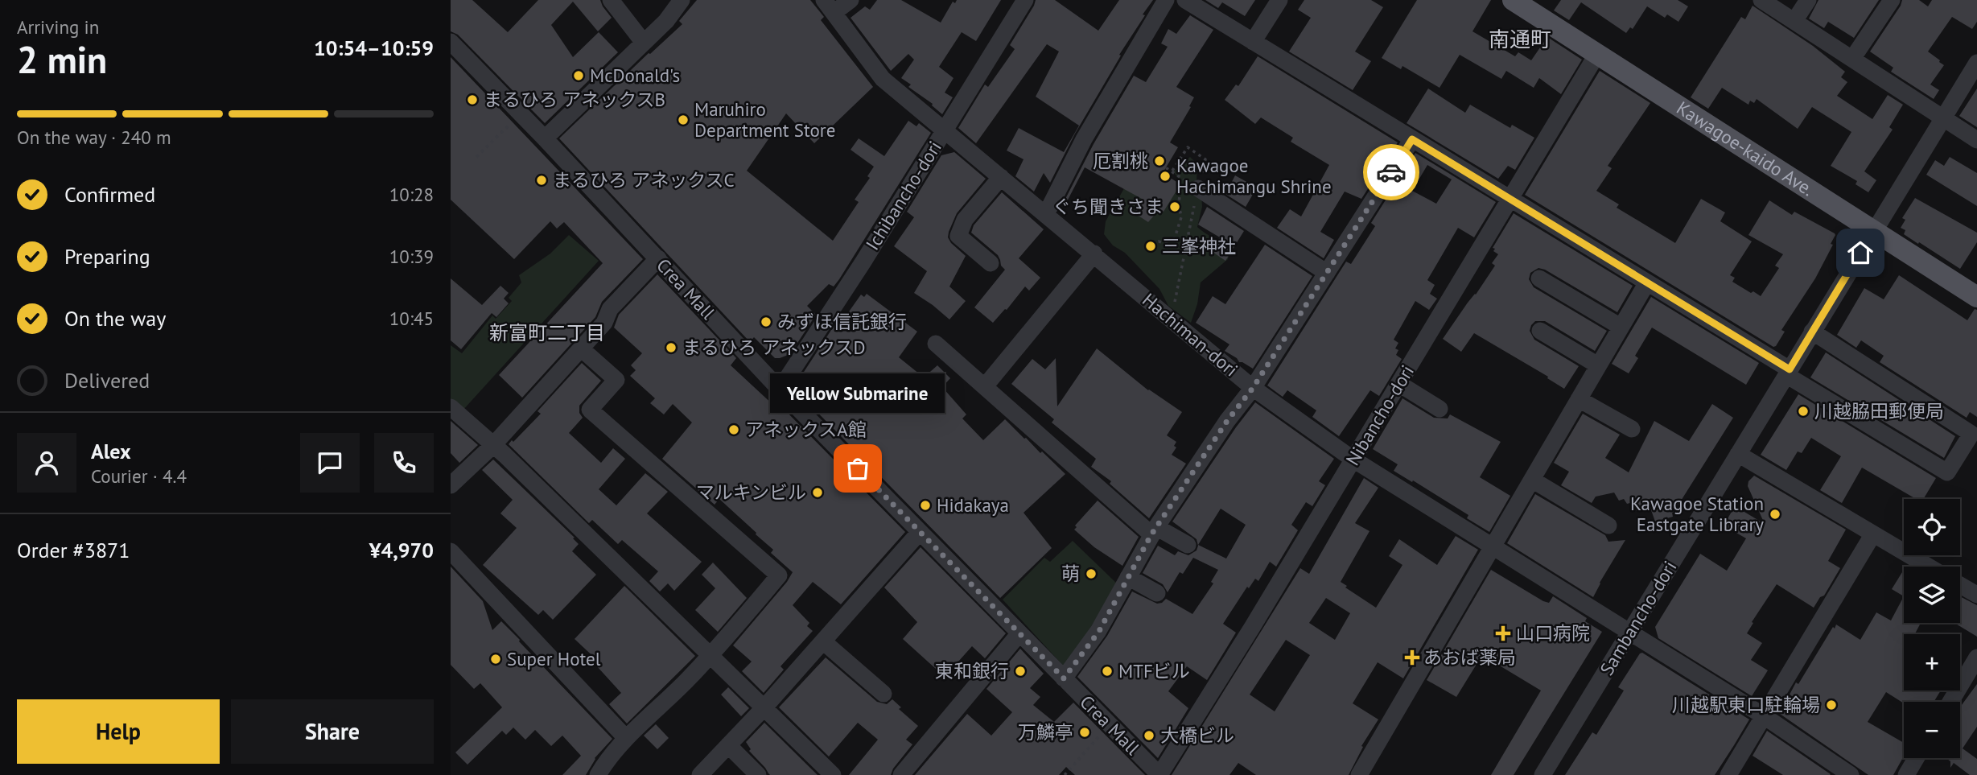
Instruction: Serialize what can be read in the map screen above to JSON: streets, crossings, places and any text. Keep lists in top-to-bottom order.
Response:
{
  "streets": {
    "main road": ["Kawagoe-kaido Ave."],
    "street": [
      "Ichibancho-dori",
      "Crea Mall",
      "Hachiman-dori",
      "Nibancho-dori",
      "Sambancho-dori"
    ]
  },
  "crossings": [
    ["Kawagoe-kaido Ave.", "Nibancho-dori"],
    ["Kawagoe-kaido Ave.", "Sambancho-dori"],
    ["Ichibancho-dori", "Crea Mall"],
    ["Ichibancho-dori", "Hachiman-dori"],
    ["Crea Mall", "Nibancho-dori"],
    ["Hachiman-dori", "Nibancho-dori"],
    ["Hachiman-dori", "Sambancho-dori"]
  ],
  "districts": ["南通町", "新富町二丁目"],
  "places": {
    "other": [
      "McDonald's",
      "まるひろ アネックスB",
      "Maruhiro Department Store",
      "厄割桃",
      "Kawagoe Hachimangu Shrine",
      "まるひろ アネックスC",
      "ぐち聞きさま",
      "三峯神社",
      "みずほ信託銀行",
      "まるひろ アネックスD",
      "川越脇田郵便局",
      "アネックスA館",
      "Yellow Submarine",
      "マルキンビル",
      "Hidakaya",
      "Kawagoe Station Eastgate Library",
      "萌",
      "Super Hotel",
      "東和銀行",
      "MTFビル",
      "川越駅東口駐輪場",
      "万鱗亭",
      "大橋ビル"
    ],
    "health": ["山口病院", "あおば薬局"]
  },
  "page": {
    "heading": ["2 min", "Arriving in", "10:54–10:59"],
    "panel": [
      "Alex",
      "Courier · 4.4",
      "Order #3871",
      "¥4,970"
    ],
    "bar": "On the way · 240 m",
    "list": [
      ["Confirmed", "10:28"],
      ["Preparing", "10:39"],
      ["On the way", "10:45"],
      "Delivered"
    ],
    "bubble": "Yellow Submarine",
    "map_buttons": ["+", "−"],
    "buttons": ["Help", "Share"]
  }
}
